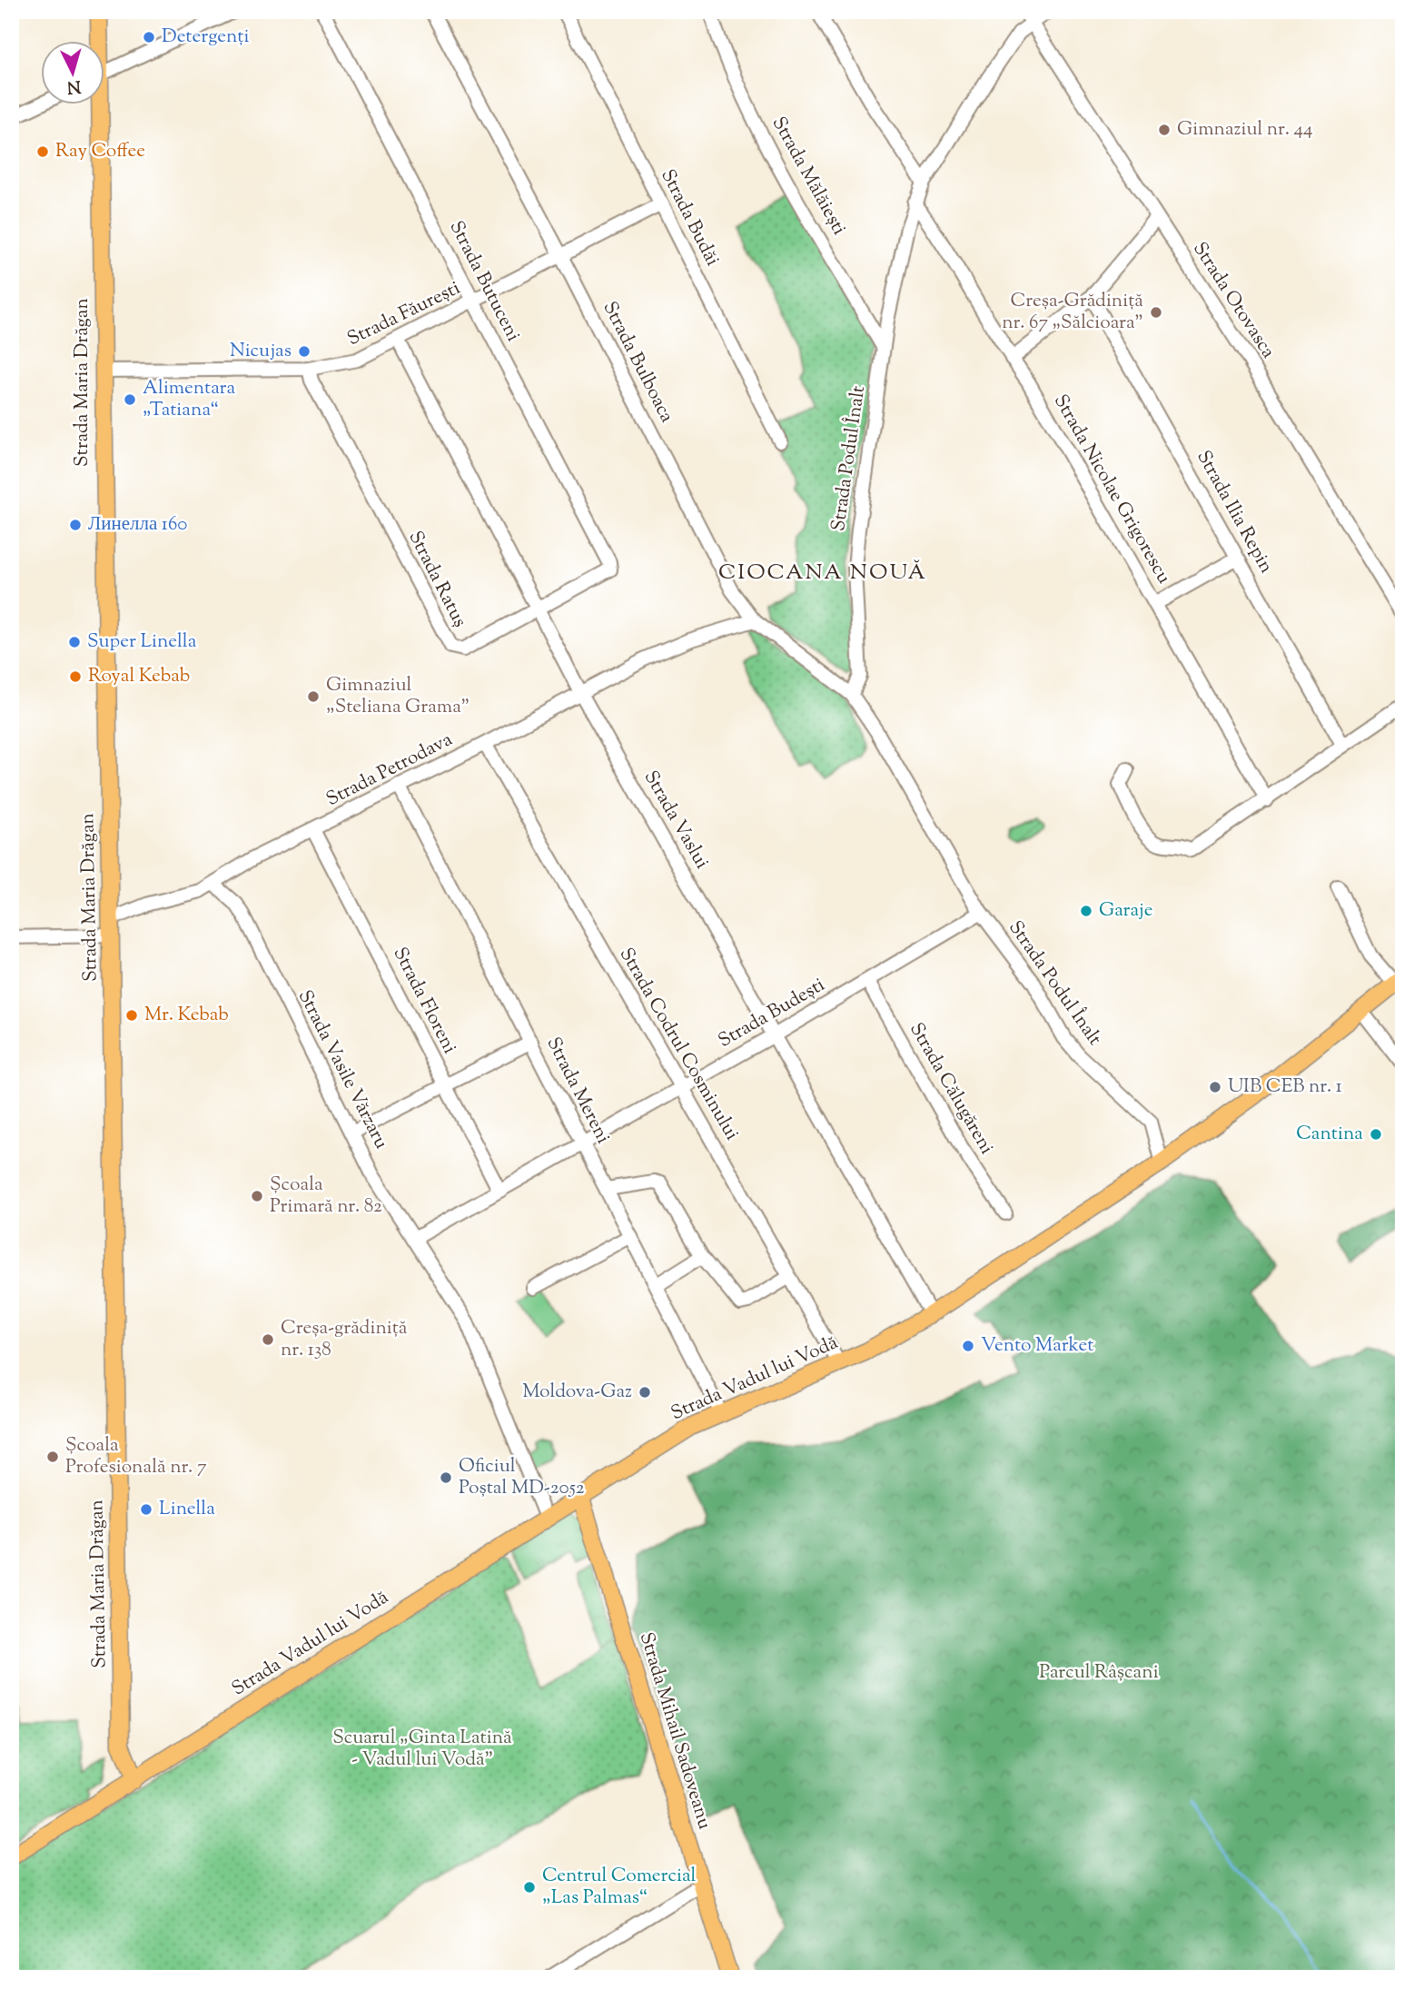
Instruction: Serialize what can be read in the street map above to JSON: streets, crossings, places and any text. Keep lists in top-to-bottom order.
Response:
{
  "streets": {
    "main road": ["Strada Maria Drăgan", "Strada Vadul lui Vodă", "Strada Mihail Sadoveanu"],
    "street": [
      "Strada Mălăiești",
      "Strada Budăi",
      "Strada Butuceni",
      "Strada Otovasca",
      "Strada Făurești",
      "Strada Bulboaca",
      "Strada Podul Înalt",
      "Strada Nicolae Grigorescu",
      "Strada Ilia Repin",
      "Strada Ratuș",
      "Strada Petrodava",
      "Strada Vaslui",
      "Strada Floreni",
      "Strada Budești",
      "Strada Codrul Cosminului",
      "Strada Vasile Vărzaru",
      "Strada Călugăreni",
      "Strada Mereni"
    ]
  },
  "crossings": [
    ["Strada Mălăiești", "Strada Podul Înalt"],
    ["Strada Budăi", "Strada Făurești"],
    ["Strada Butuceni", "Strada Făurești"],
    ["Strada Butuceni", "Strada Ratuș"],
    ["Strada Otovasca", "Strada Podul Înalt"],
    ["Strada Făurești", "Strada Bulboaca"],
    ["Strada Făurești", "Strada Maria Drăgan"],
    ["Strada Făurești", "Strada Ratuș"],
    ["Strada Făurești", "Strada Vaslui"],
    ["Strada Bulboaca", "Strada Podul Înalt"],
    ["Strada Bulboaca", "Strada Petrodava"],
    ["Strada Maria Drăgan", "Strada Petrodava"],
    ["Strada Maria Drăgan", "Strada Vadul lui Vodă"],
    ["Strada Podul Înalt", "Strada Nicolae Grigorescu"],
    ["Strada Podul Înalt", "Strada Budești"],
    ["Strada Podul Înalt", "Strada Vadul lui Vodă"],
    ["Strada Ratuș", "Strada Vaslui"],
    ["Strada Petrodava", "Strada Vaslui"],
    ["Strada Petrodava", "Strada Floreni"],
    ["Strada Petrodava", "Strada Codrul Cosminului"],
    ["Strada Petrodava", "Strada Vasile Vărzaru"],
    ["Strada Petrodava", "Strada Mereni"],
    ["Strada Vaslui", "Strada Budești"],
    ["Strada Vaslui", "Strada Vadul lui Vodă"],
    ["Strada Floreni", "Strada Budești"],
    ["Strada Budești", "Strada Codrul Cosminului"],
    ["Strada Budești", "Strada Vasile Vărzaru"],
    ["Strada Budești", "Strada Călugăreni"],
    ["Strada Budești", "Strada Mereni"],
    ["Strada Codrul Cosminului", "Strada Vadul lui Vodă"],
    ["Strada Vasile Vărzaru", "Strada Vadul lui Vodă"],
    ["Strada Mereni", "Strada Vadul lui Vodă"],
    ["Strada Vadul lui Vodă", "Strada Mihail Sadoveanu"]
  ],
  "districts": ["CIOCANA NOUĂ"],
  "parks": ["Parcul Râșcani", "Scuarul „Ginta Latină - Vadul lui Vodă”"],
  "places": [
    "Detergenți",
    "Gimnaziul nr. 44",
    "Ray Coffee",
    "Creșa-Grădiniță nr. 67 „Sălcioara”",
    "Nicujas",
    "Alimentara „Tatiana“",
    "Линелла 160",
    "Super Linella",
    "Royal Kebab",
    "Gimnaziul „Steliana Grama”",
    "Garaje",
    "Mr. Kebab",
    "UIB CEB nr. 1",
    "Cantina",
    "Școala Primară nr. 82",
    "Creșa-grădiniță nr. 138",
    "Vento Market",
    "Moldova-Gaz",
    "Școala Profesională nr. 7",
    "Oficiul Poștal MD-2052",
    "Linella",
    "Centrul Comercial „Las Palmas“"
  ],
  "north": "bottom"
}
